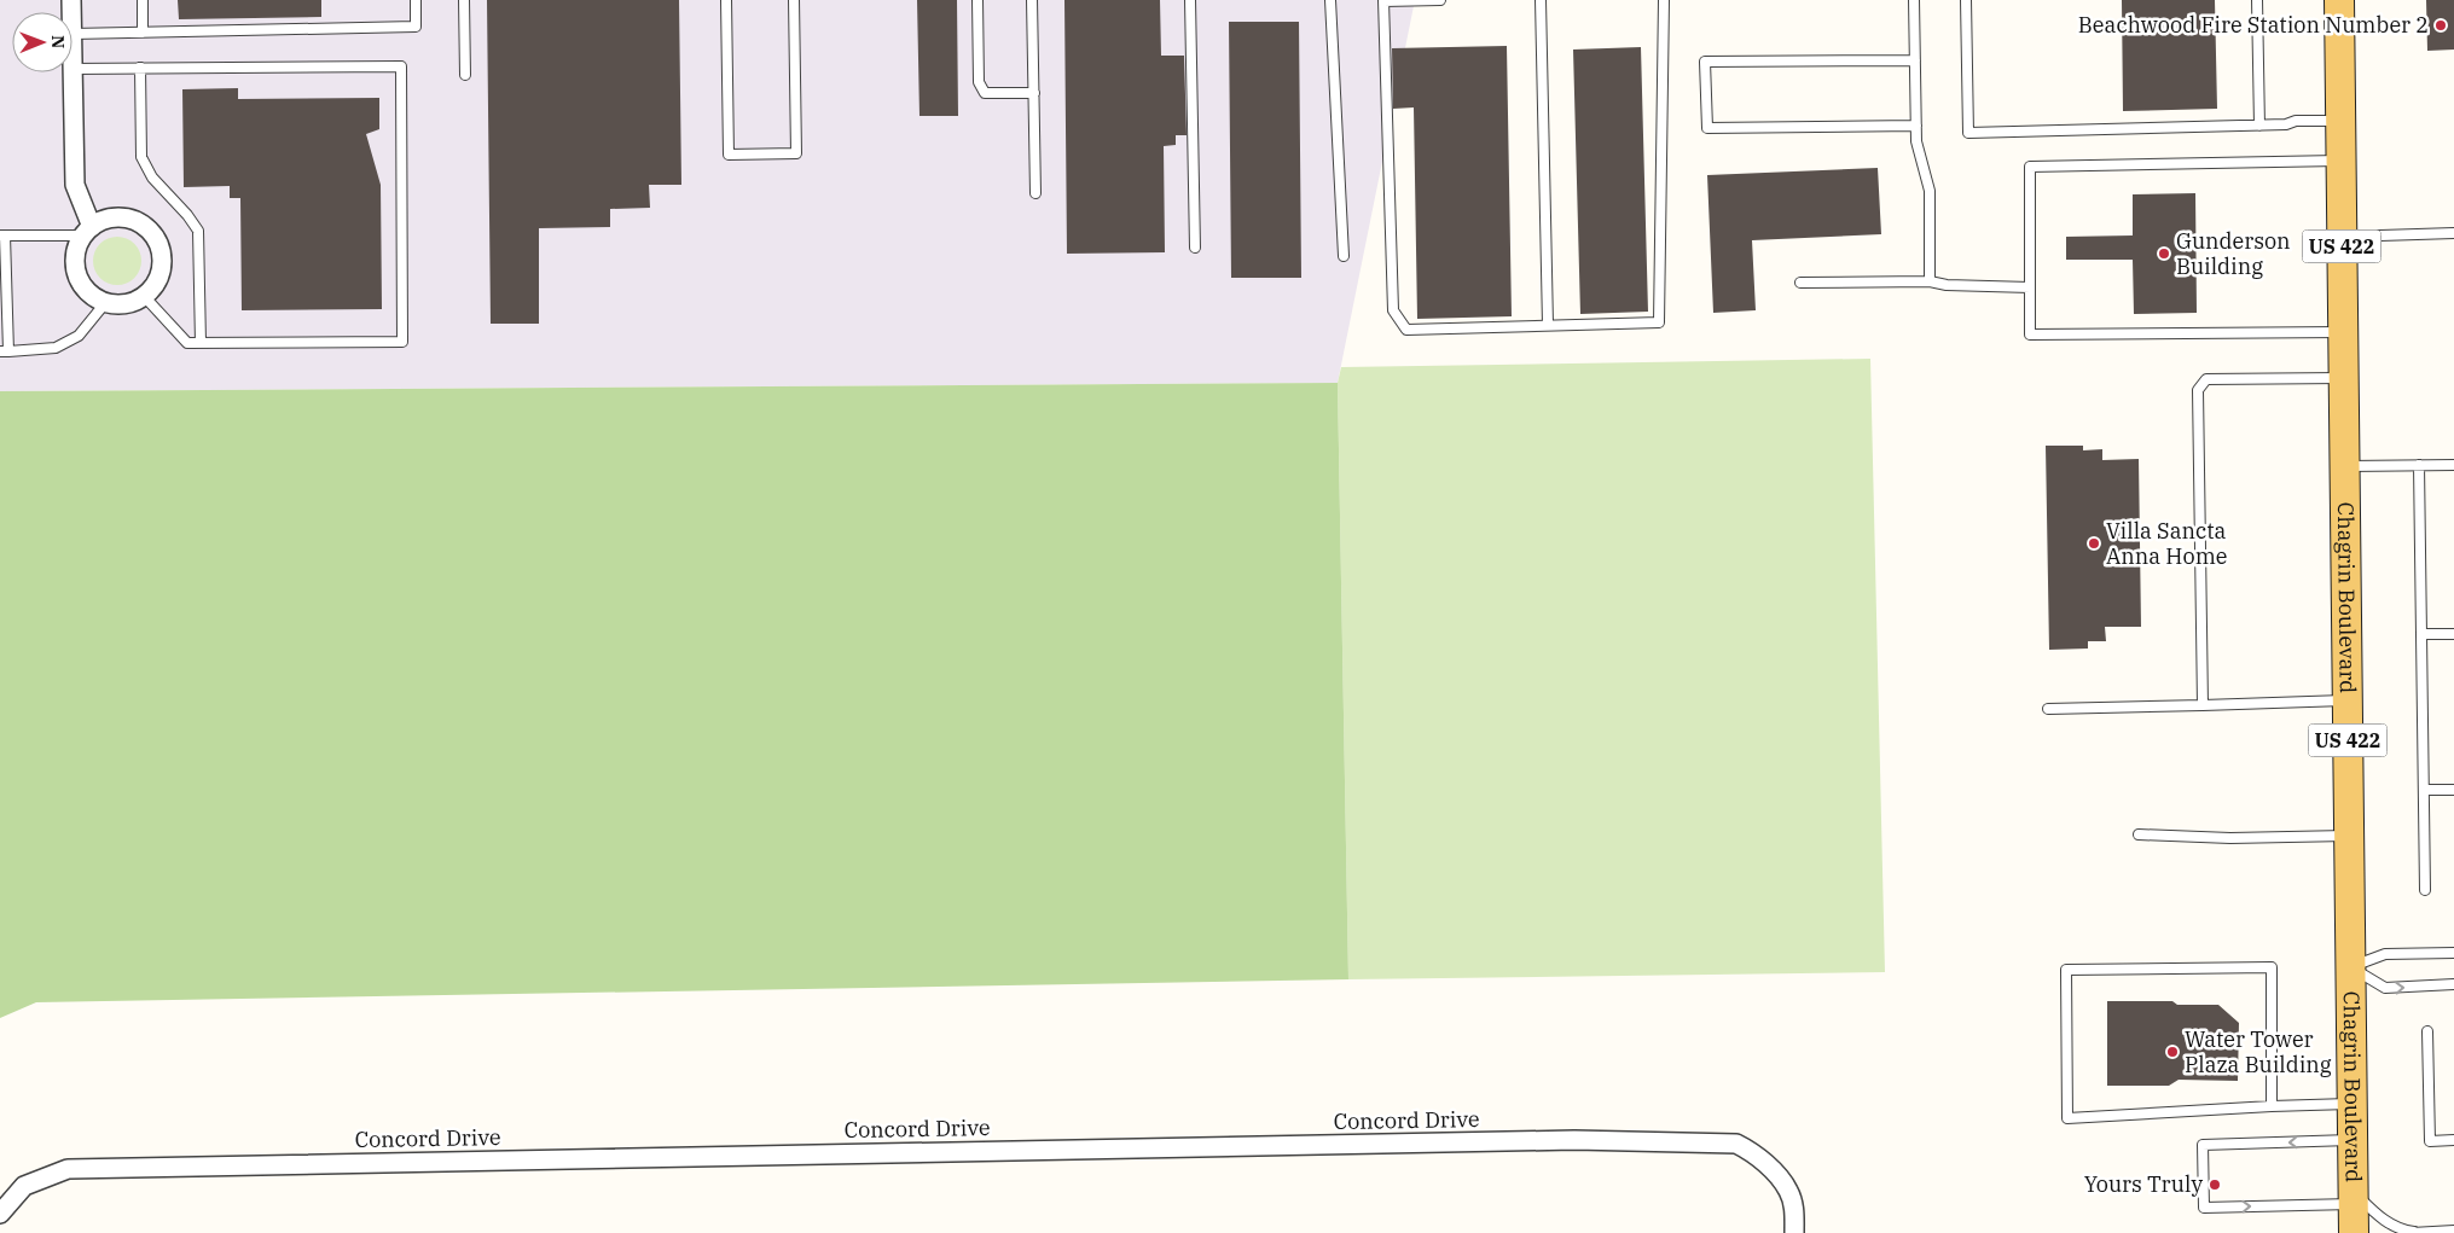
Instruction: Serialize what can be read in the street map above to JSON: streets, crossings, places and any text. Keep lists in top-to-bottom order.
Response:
{
  "streets": {
    "main road": ["US 422", "Chagrin Boulevard"],
    "street": ["Concord Drive"]
  },
  "places": [
    "Beachwood Fire Station Number 2",
    "Gunderson Building",
    "Villa Sancta Anna Home",
    "Water Tower Plaza Building",
    "Yours Truly"
  ],
  "north": "right"
}
